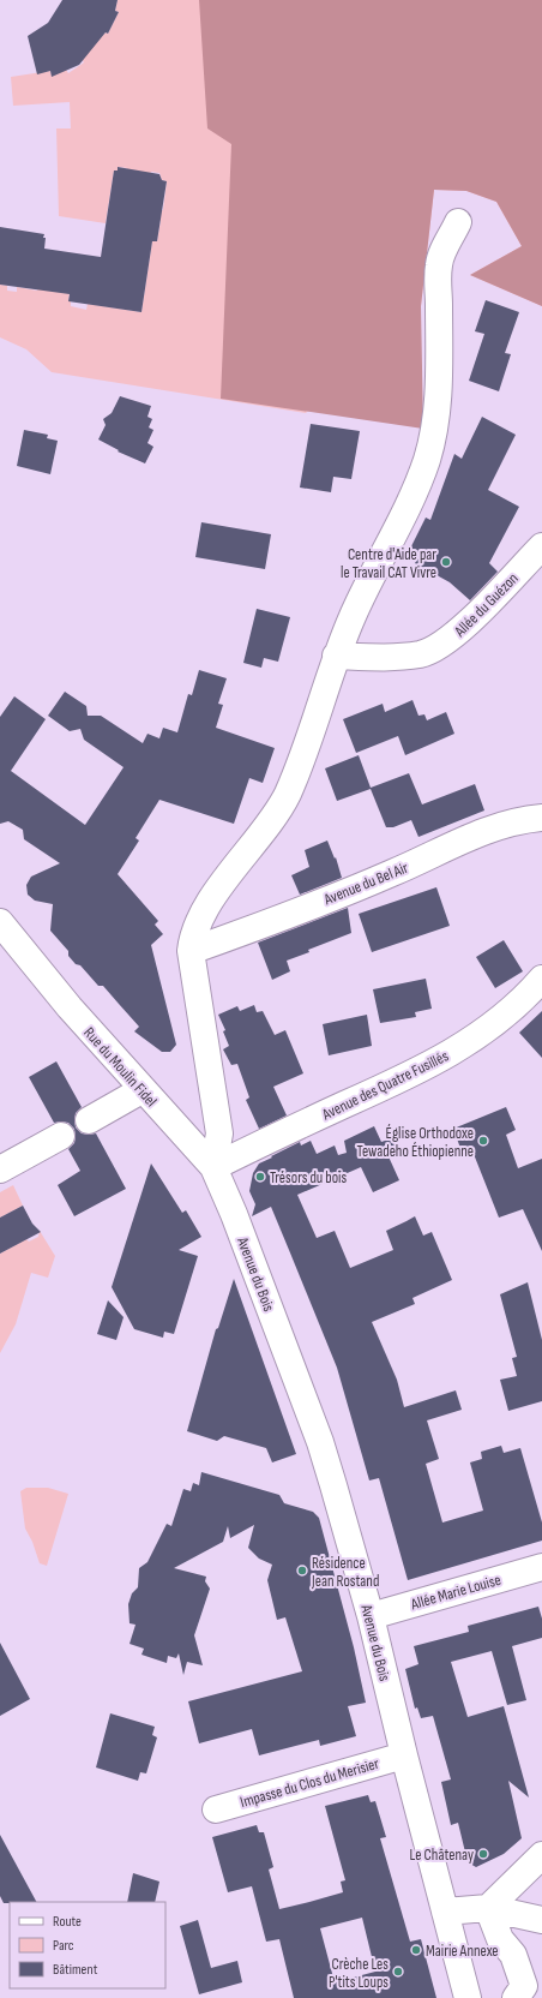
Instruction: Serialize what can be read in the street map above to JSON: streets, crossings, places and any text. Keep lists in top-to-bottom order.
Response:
{
  "streets": {
    "street": [
      "Allée du Guézon",
      "Avenue du Bel Air",
      "Rue du Moulin Fidel",
      "Avenue des Quatre Fusillés",
      "Avenue du Bois",
      "Allée Marie Louise",
      "Impasse du Clos du Merisier"
    ]
  },
  "crossings": [
    ["Rue du Moulin Fidel", "Avenue des Quatre Fusillés"],
    ["Rue du Moulin Fidel", "Avenue du Bois"],
    ["Avenue du Bois", "Allée Marie Louise"],
    ["Avenue du Bois", "Impasse du Clos du Merisier"]
  ],
  "places": [
    "Centre d'Aide par le Travail CAT Vivre",
    "Église Orthodoxe Tewadeho Éthiopienne",
    "Trésors du bois",
    "Résidence Jean Rostand",
    "Le Châtenay",
    "Mairie Annexe",
    "Crèche Les P'tits Loups"
  ],
  "legend": ["Route", "Parc", "Bâtiment"]
}
